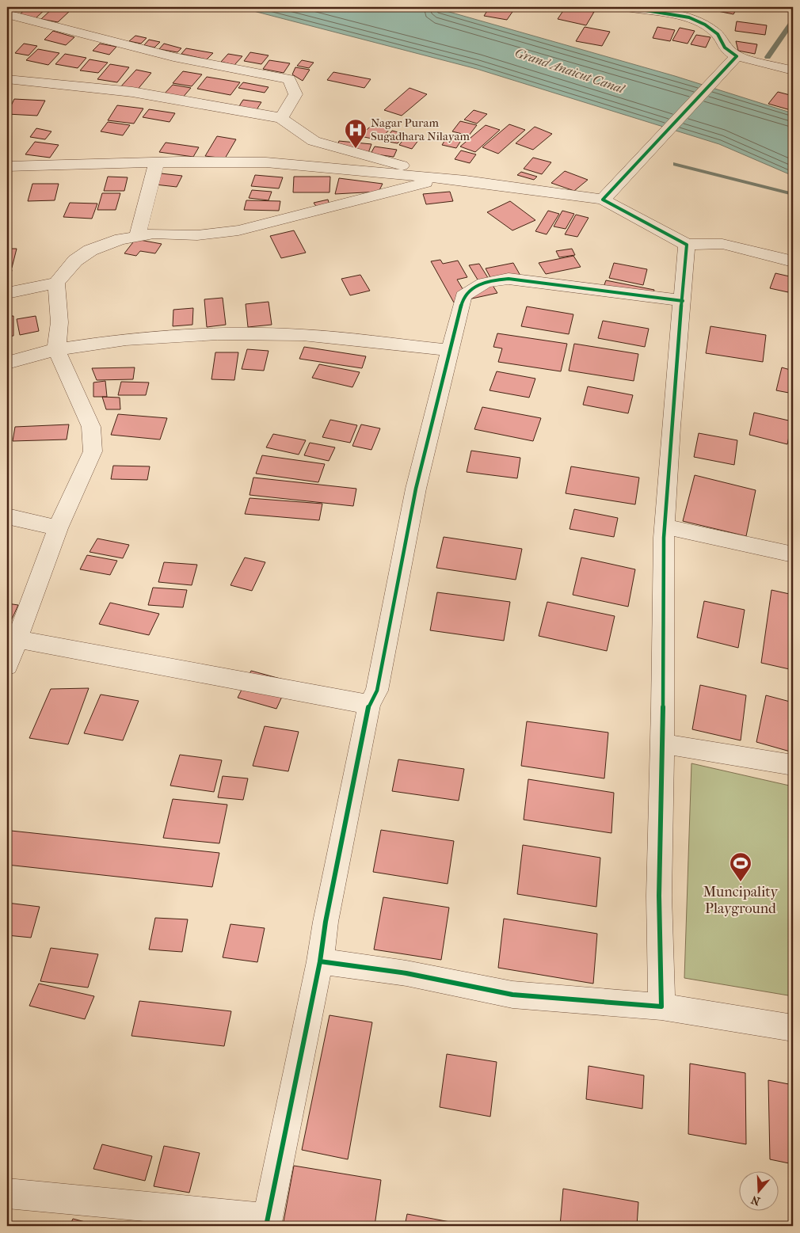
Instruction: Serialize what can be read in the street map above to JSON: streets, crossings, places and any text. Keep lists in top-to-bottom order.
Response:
{
  "water": ["Grand Anaicut Canal"],
  "places": {
    "hospital": ["Nagar Puram Sugadhara Nilayam"],
    "sports": ["Muncipality Playground"]
  },
  "north": "bottom"
}
